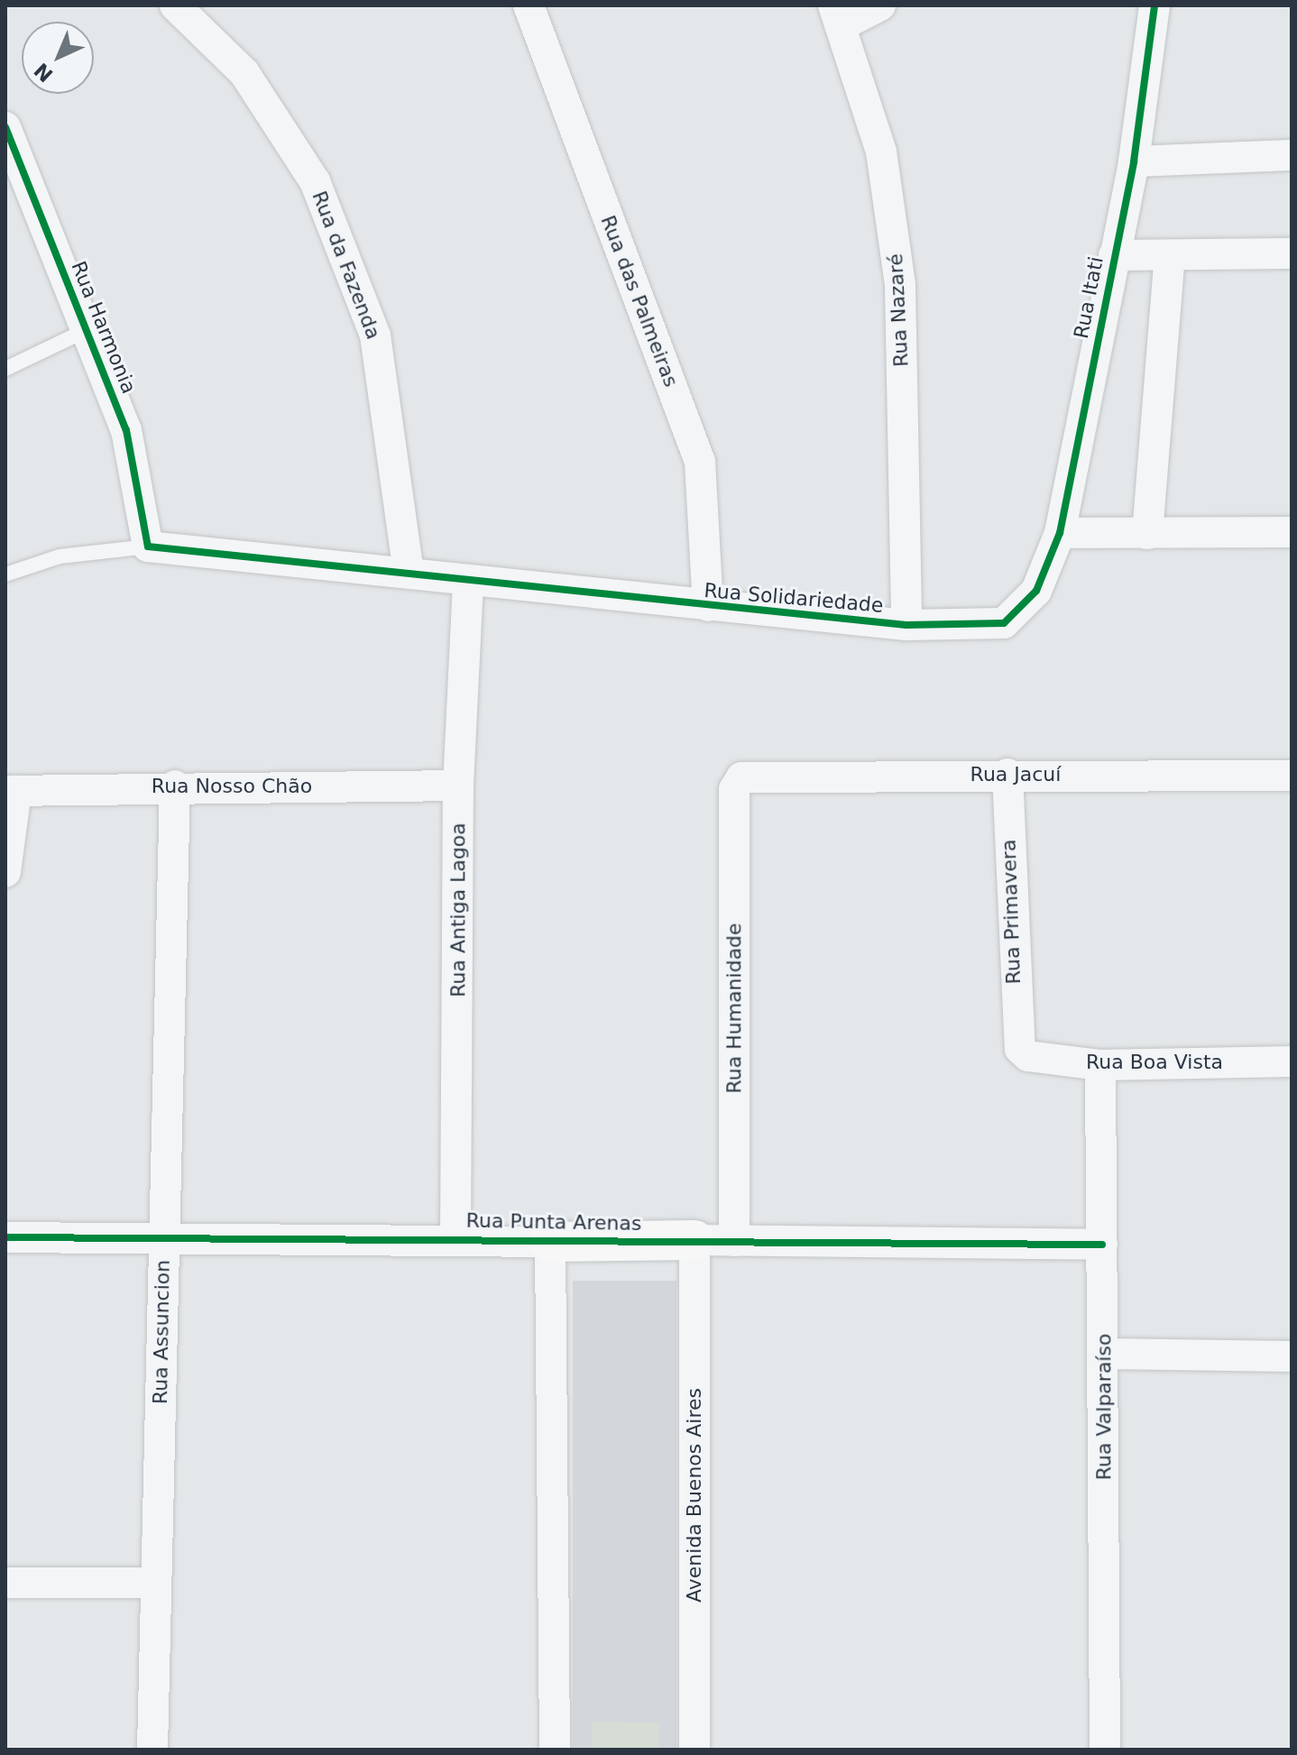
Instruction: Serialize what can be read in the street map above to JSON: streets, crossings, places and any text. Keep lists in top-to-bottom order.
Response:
{
  "streets": {
    "street": [
      "Rua da Fazenda",
      "Rua Itati",
      "Rua das Palmeiras",
      "Rua Nazaré",
      "Rua Harmonia",
      "Rua Solidariedade",
      "Rua Jacuí",
      "Rua Nosso Chão",
      "Rua Antiga Lagoa",
      "Rua Primavera",
      "Rua Humanidade",
      "Rua Boa Vista",
      "Rua Punta Arenas",
      "Rua Assuncion",
      "Rua Valparaíso",
      "Avenida Buenos Aires"
    ]
  },
  "crossings": [
    ["Rua da Fazenda", "Rua Solidariedade"],
    ["Rua Itati", "Rua Solidariedade"],
    ["Rua das Palmeiras", "Rua Solidariedade"],
    ["Rua Nazaré", "Rua Solidariedade"],
    ["Rua Harmonia", "Rua Solidariedade"],
    ["Rua Solidariedade", "Rua Antiga Lagoa"],
    ["Rua Jacuí", "Rua Primavera"],
    ["Rua Jacuí", "Rua Humanidade"],
    ["Rua Nosso Chão", "Rua Antiga Lagoa"],
    ["Rua Nosso Chão", "Rua Assuncion"],
    ["Rua Antiga Lagoa", "Rua Punta Arenas"],
    ["Rua Primavera", "Rua Boa Vista"],
    ["Rua Humanidade", "Rua Punta Arenas"],
    ["Rua Boa Vista", "Rua Valparaíso"],
    ["Rua Punta Arenas", "Rua Assuncion"],
    ["Rua Punta Arenas", "Rua Valparaíso"],
    ["Rua Punta Arenas", "Avenida Buenos Aires"]
  ],
  "north": "bottom left"
}
